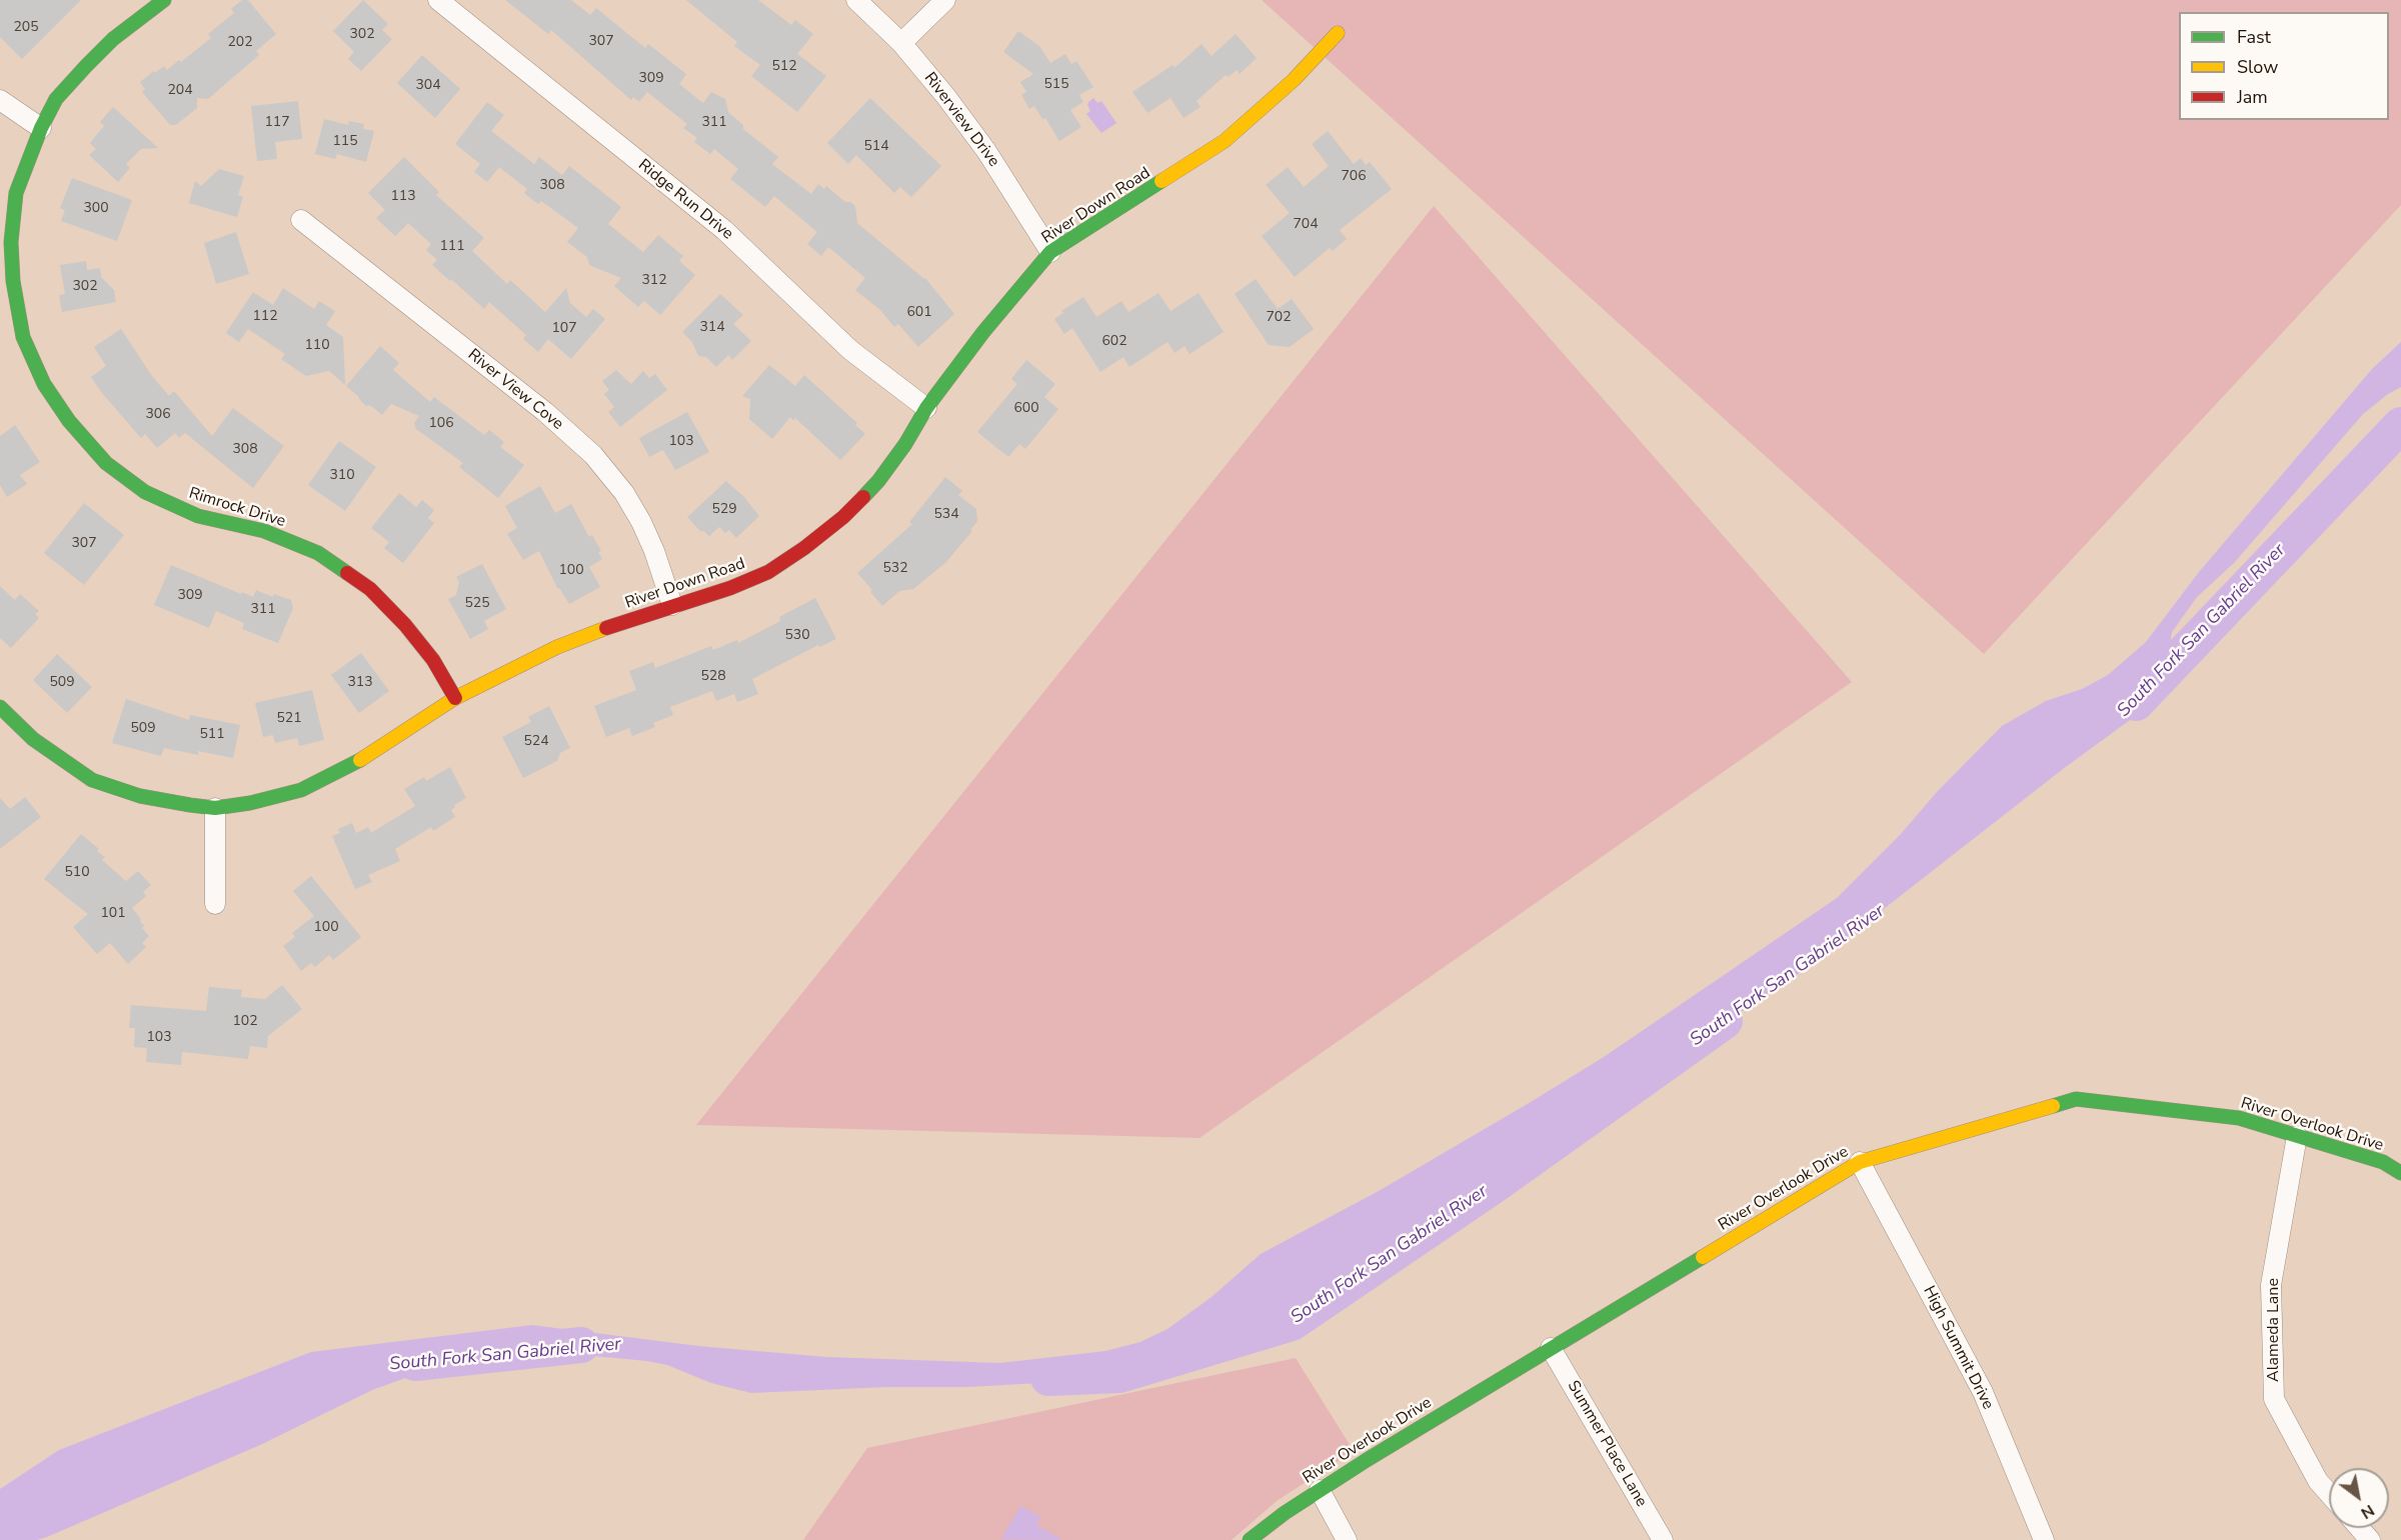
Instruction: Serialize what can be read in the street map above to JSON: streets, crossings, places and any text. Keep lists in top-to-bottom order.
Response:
{
  "streets": {
    "street": [
      "Riverview Drive",
      "Ridge Run Drive",
      "River Down Road",
      "River View Cove",
      "Rimrock Drive",
      "River Overlook Drive",
      "Alameda Lane",
      "High Summit Drive",
      "Summer Place Lane"
    ]
  },
  "crossings": [
    ["Riverview Drive", "River Down Road"],
    ["Ridge Run Drive", "River Down Road"],
    ["River Down Road", "River View Cove"],
    ["River Down Road", "Rimrock Drive"],
    ["River Overlook Drive", "Alameda Lane"],
    ["River Overlook Drive", "High Summit Drive"],
    ["River Overlook Drive", "Summer Place Lane"]
  ],
  "water": ["South Fork San Gabriel River"],
  "house_numbers": [
    "205",
    "302",
    "307",
    "202",
    "512",
    "309",
    "515",
    "304",
    "204",
    "117",
    "311",
    "115",
    "514",
    "706",
    "308",
    "113",
    "300",
    "704",
    "111",
    "312",
    "302",
    "601",
    "112",
    "702",
    "314",
    "107",
    "602",
    "110",
    "600",
    "306",
    "106",
    "103",
    "308",
    "310",
    "529",
    "534",
    "307",
    "532",
    "100",
    "309",
    "525",
    "311",
    "530",
    "528",
    "509",
    "313",
    "521",
    "509",
    "511",
    "524",
    "510",
    "101",
    "100",
    "102",
    "103"
  ],
  "legend": ["Fast", "Slow", "Jam"],
  "north": "bottom right"
}
